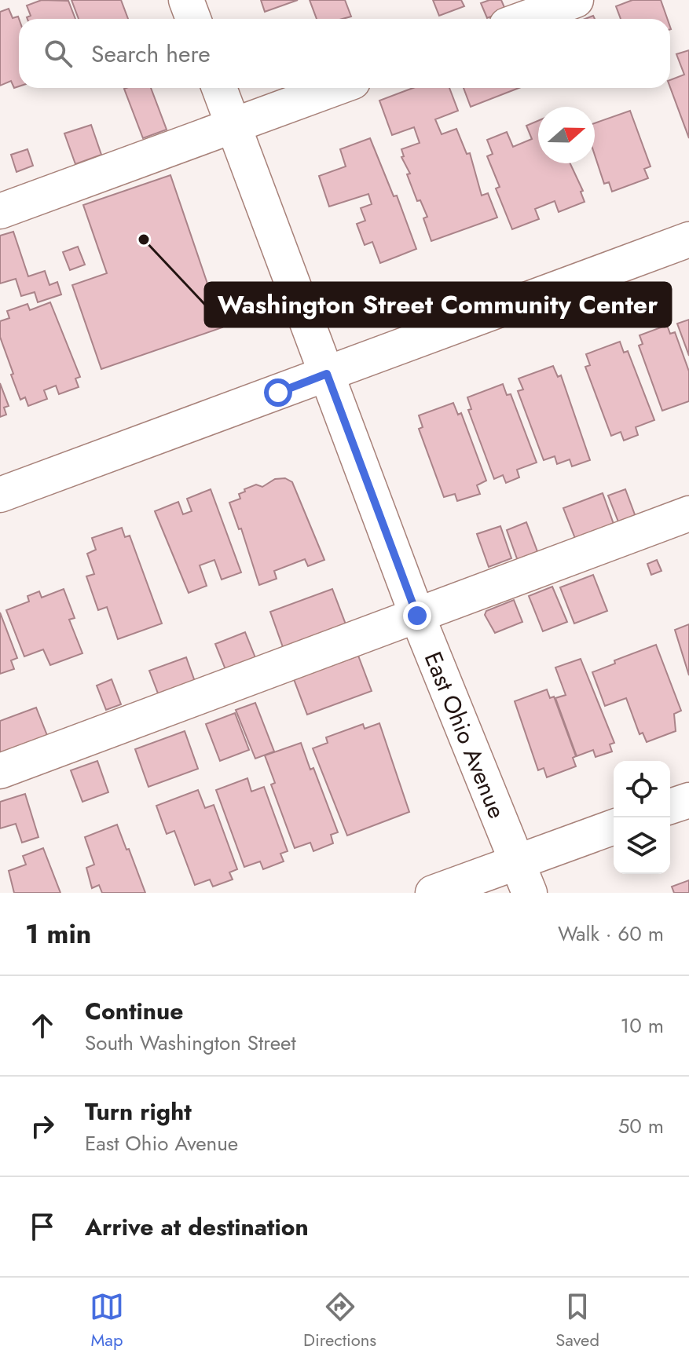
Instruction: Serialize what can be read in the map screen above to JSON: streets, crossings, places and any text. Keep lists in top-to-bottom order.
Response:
{
  "streets": {
    "street": ["East Ohio Avenue"]
  },
  "places": ["Washington Street Community Center"],
  "north": "right",
  "page": {
    "search": "Search here",
    "heading": ["1 min", "Walk · 60 m"],
    "list": [
      ["Continue", "South Washington Street", "10 m"],
      ["Turn right", "East Ohio Avenue", "50 m"],
      "Arrive at destination"
    ],
    "nav": ["Map", "Directions", "Saved"]
  }
}
